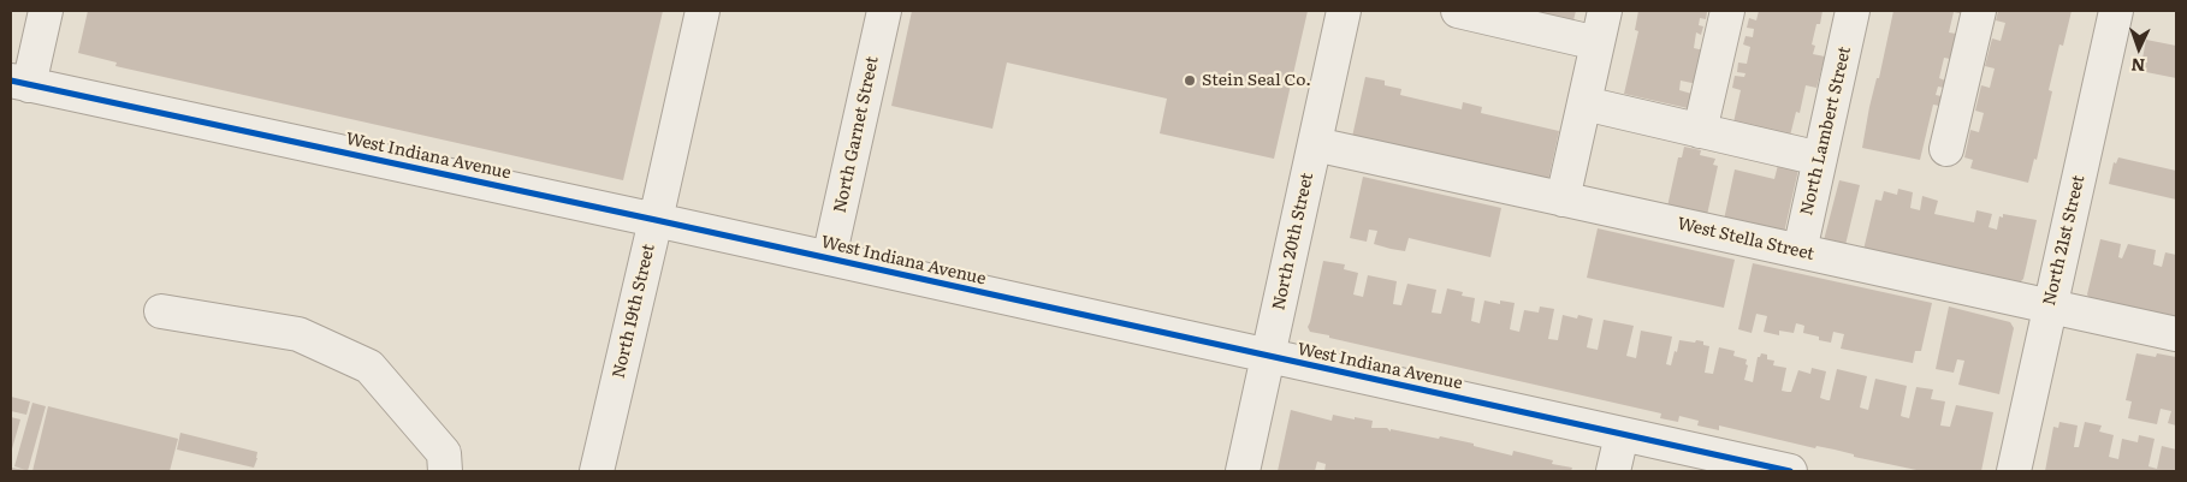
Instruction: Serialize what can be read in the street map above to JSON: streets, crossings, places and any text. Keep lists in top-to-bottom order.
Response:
{
  "streets": {
    "street": [
      "North Lambert Street",
      "North Garnet Street",
      "West Indiana Avenue",
      "West Stella Street",
      "North 21st Street",
      "North 20th Street",
      "North 19th Street"
    ]
  },
  "crossings": [
    ["North Lambert Street", "West Stella Street"],
    ["North Garnet Street", "West Indiana Avenue"],
    ["West Indiana Avenue", "North 20th Street"],
    ["West Indiana Avenue", "North 19th Street"],
    ["West Stella Street", "North 21st Street"],
    ["West Stella Street", "North 20th Street"]
  ],
  "places": ["Stein Seal Co."],
  "north": "bottom"
}
